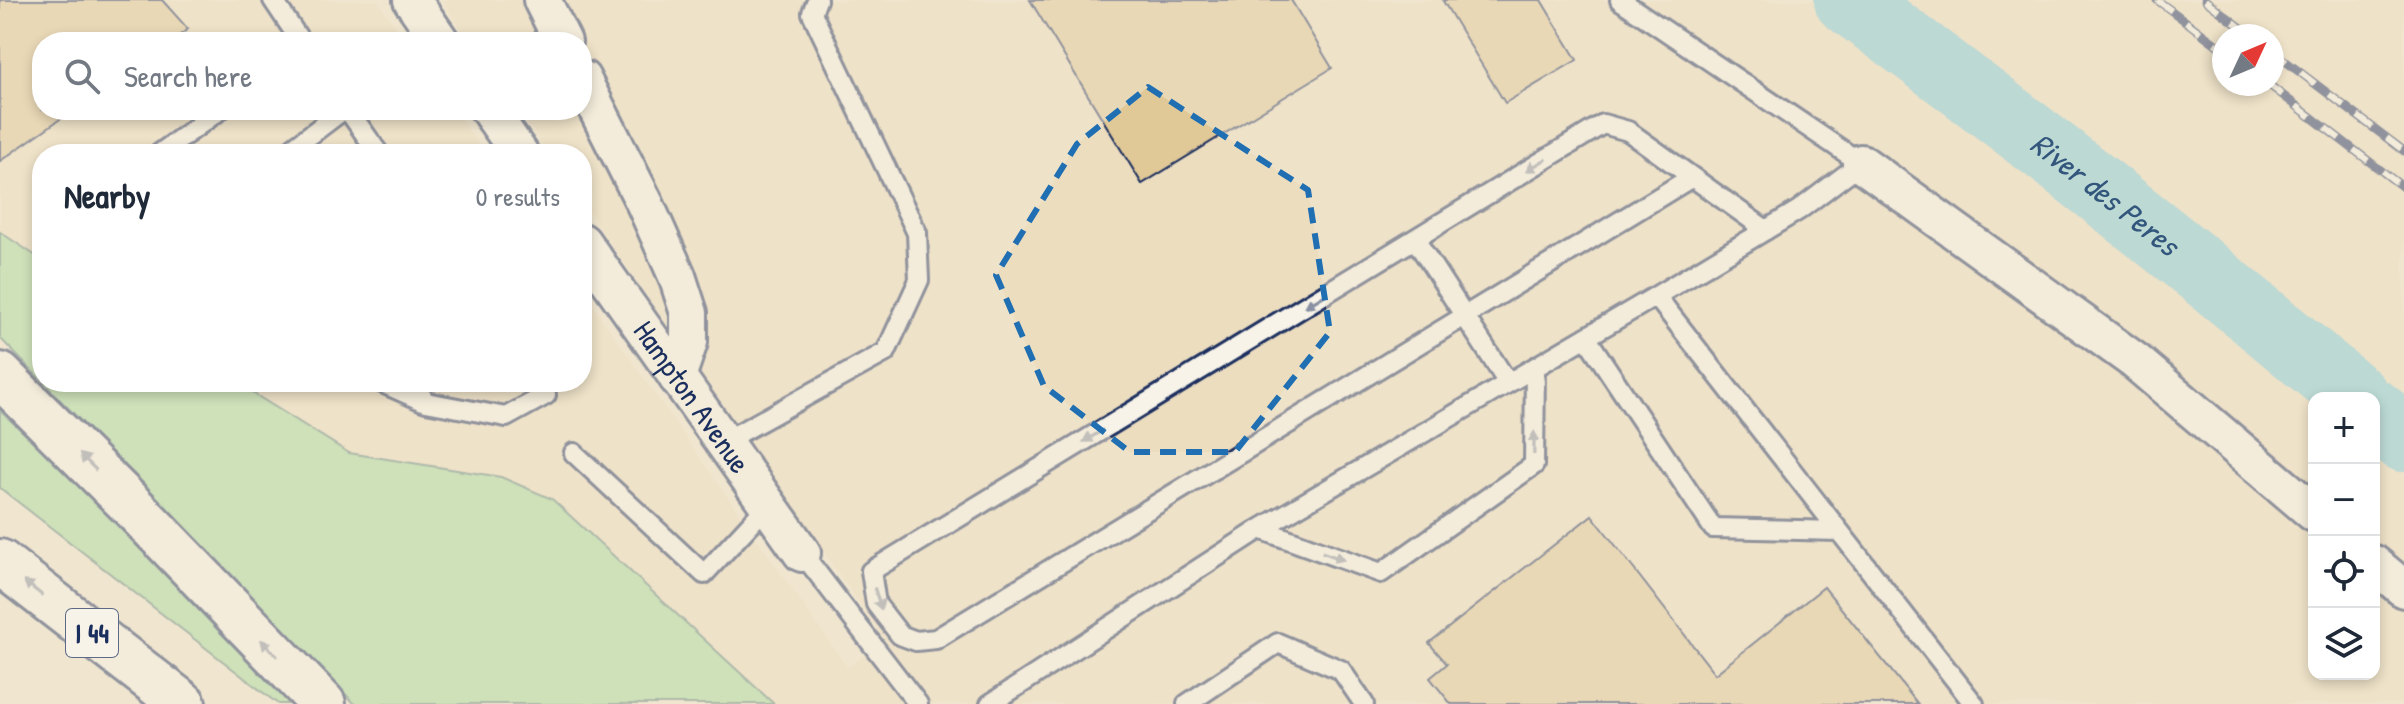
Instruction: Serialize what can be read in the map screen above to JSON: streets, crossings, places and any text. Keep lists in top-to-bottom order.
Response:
{
  "streets": {
    "highway": ["I 44"],
    "street": ["Hampton Avenue"]
  },
  "water": ["River des Peres"],
  "north": "top right",
  "page": {
    "search": "Search here",
    "heading": ["Nearby", "0 results"],
    "map_buttons": ["+", "−"]
  }
}
